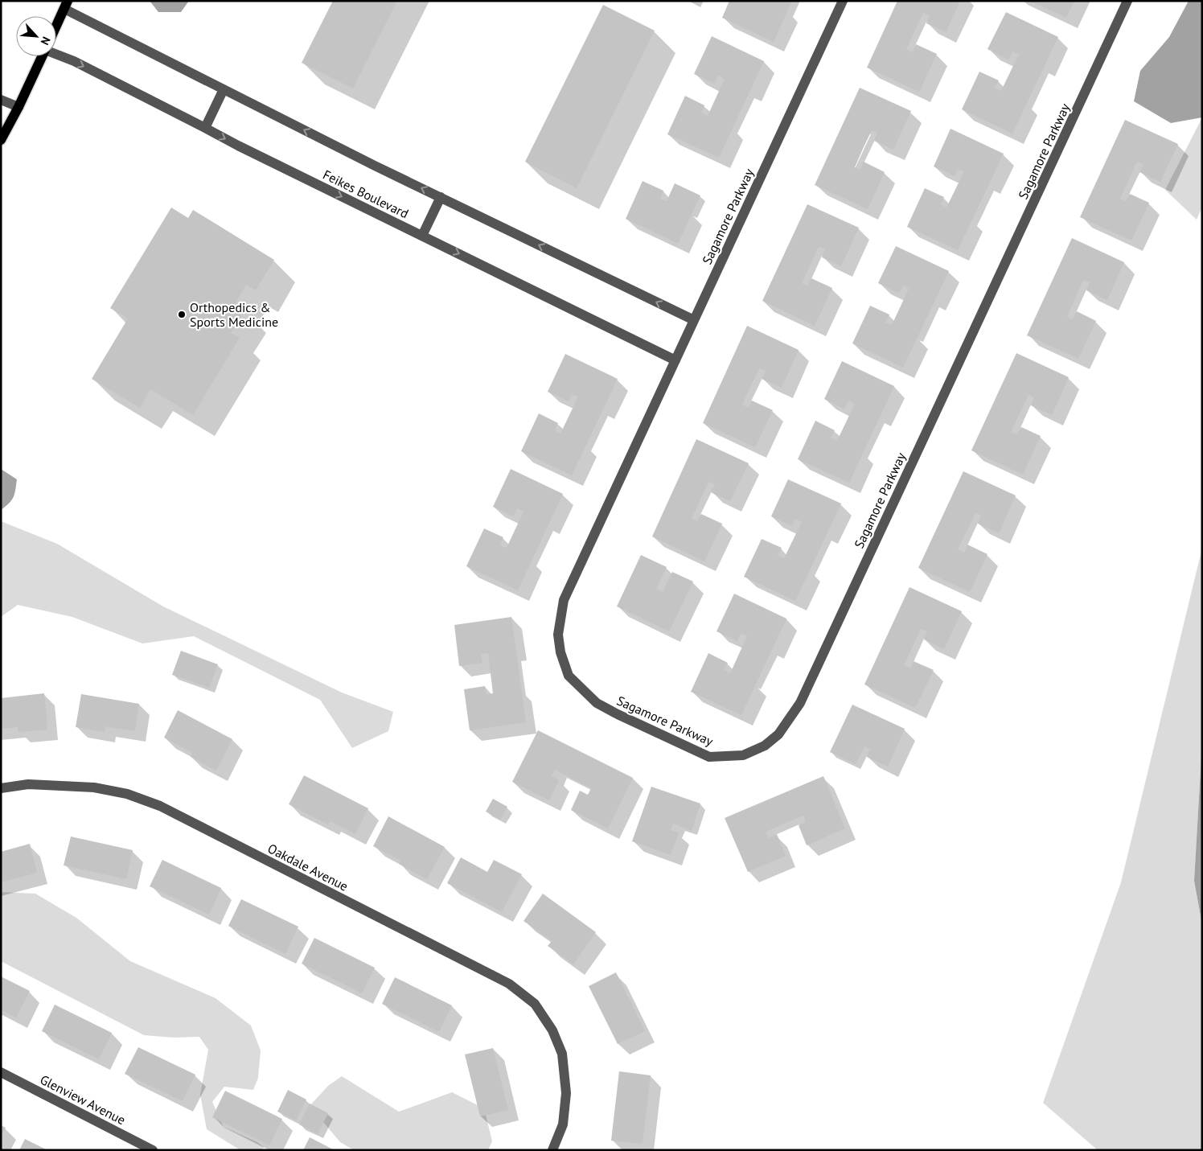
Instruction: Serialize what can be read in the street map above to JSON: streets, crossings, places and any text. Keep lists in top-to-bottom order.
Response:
{
  "streets": {
    "street": [
      "Sagamore Parkway",
      "Feikes Boulevard",
      "Oakdale Avenue",
      "Glenview Avenue"
    ]
  },
  "crossings": [
    ["Sagamore Parkway", "Feikes Boulevard"]
  ],
  "places": ["Orthopedics & Sports Medicine"],
  "north": "bottom right"
}
